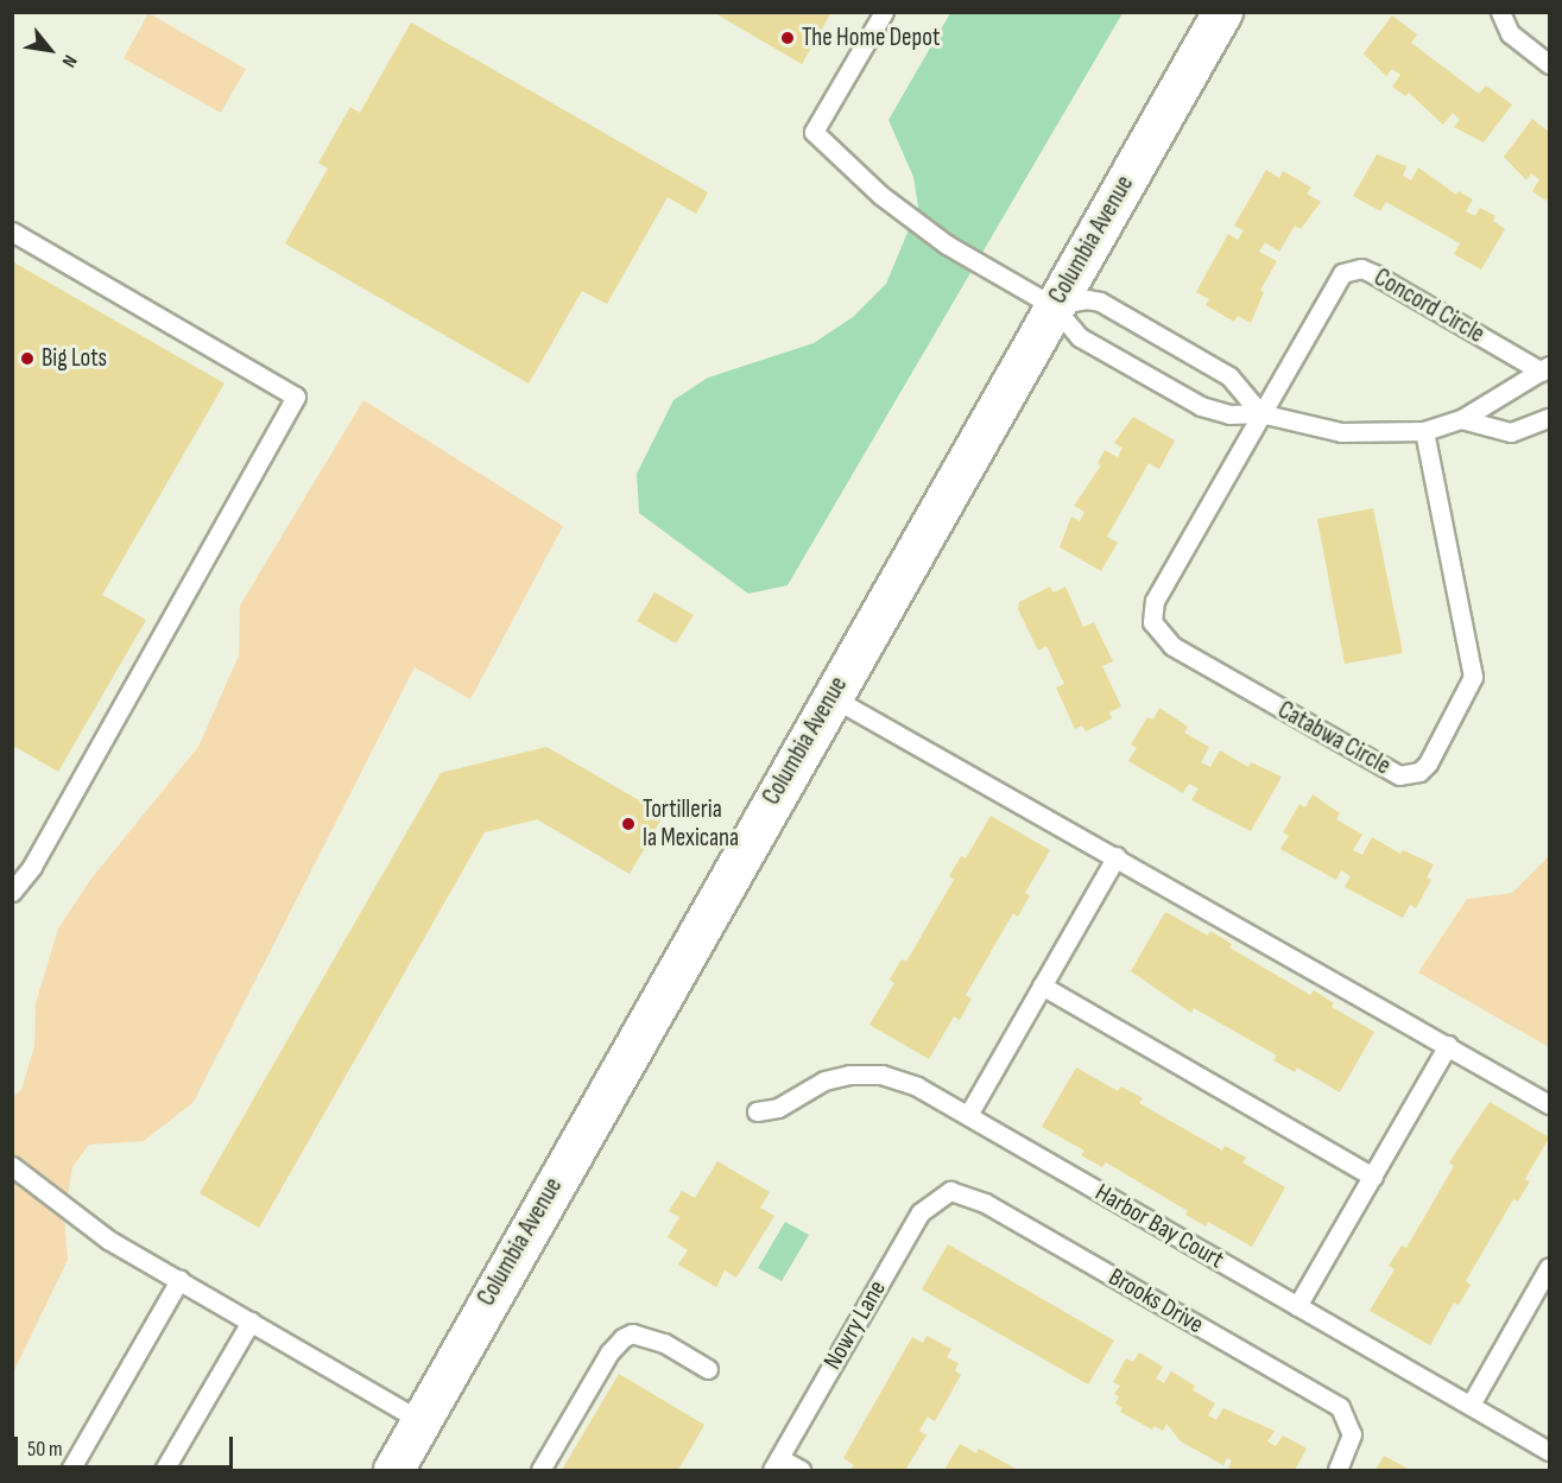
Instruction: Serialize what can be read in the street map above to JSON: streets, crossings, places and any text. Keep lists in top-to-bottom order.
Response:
{
  "streets": {
    "street": ["Columbia Avenue"],
    "lane": [
      "Concord Circle",
      "Catabwa Circle",
      "Harbor Bay Court",
      "Brooks Drive",
      "Nowry Lane"
    ]
  },
  "crossings": [
    ["Concord Circle", "Catabwa Circle"],
    ["Brooks Drive", "Nowry Lane"]
  ],
  "places": ["The Home Depot", "Big Lots", "Tortilleria la Mexicana"],
  "scale_bar": "50 m",
  "north": "bottom right"
}
